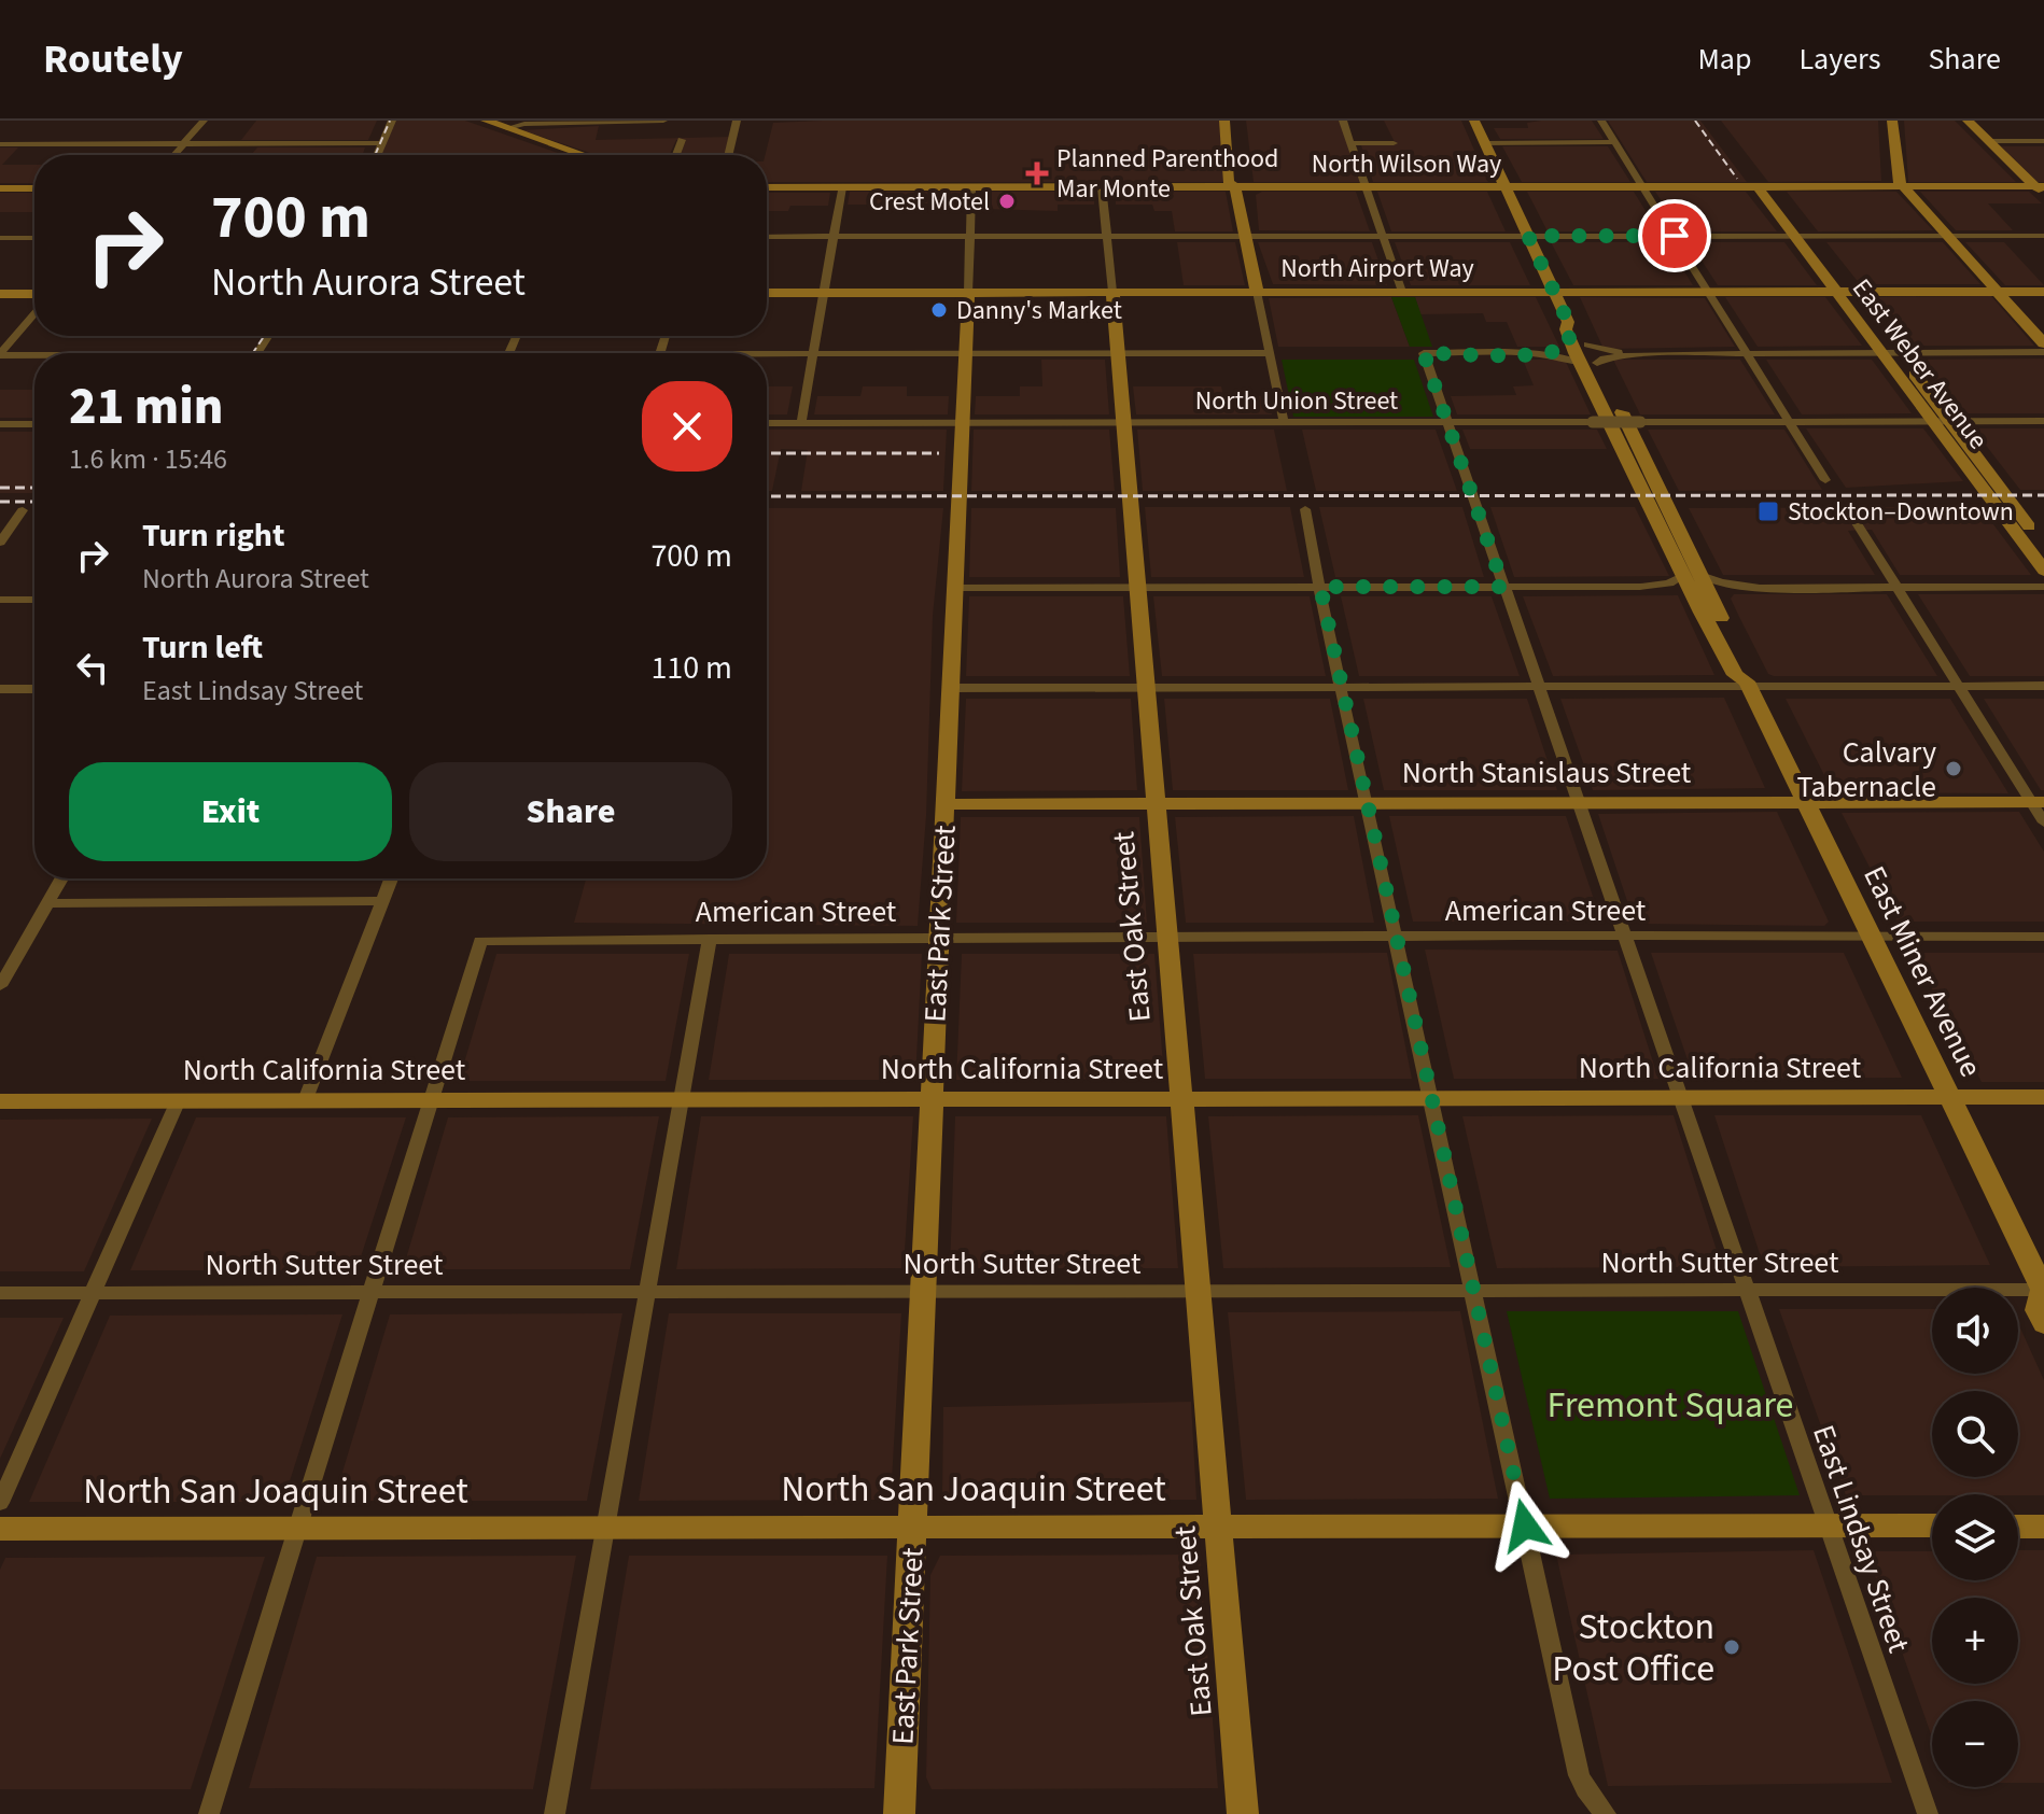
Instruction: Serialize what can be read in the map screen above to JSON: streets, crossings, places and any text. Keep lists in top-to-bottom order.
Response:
{
  "streets": {
    "street": [
      "North Wilson Way",
      "North Airport Way",
      "East Weber Avenue",
      "North Union Street",
      "North Stanislaus Street",
      "American Street",
      "East Park Street",
      "East Oak Street",
      "East Miner Avenue",
      "North California Street",
      "North Sutter Street",
      "North San Joaquin Street",
      "East Lindsay Street"
    ]
  },
  "crossings": [
    ["North Wilson Way", "East Weber Avenue"],
    ["North Wilson Way", "East Park Street"],
    ["North Wilson Way", "East Oak Street"],
    ["North Wilson Way", "East Miner Avenue"],
    ["North Airport Way", "East Weber Avenue"],
    ["North Airport Way", "East Park Street"],
    ["North Airport Way", "East Oak Street"],
    ["North Airport Way", "East Miner Avenue"],
    ["East Weber Avenue", "North Union Street"],
    ["North Union Street", "East Park Street"],
    ["North Union Street", "East Oak Street"],
    ["North Union Street", "East Lindsay Street"],
    ["North Stanislaus Street", "East Park Street"],
    ["North Stanislaus Street", "East Oak Street"],
    ["North Stanislaus Street", "East Miner Avenue"],
    ["North Stanislaus Street", "East Lindsay Street"],
    ["American Street", "East Park Street"],
    ["American Street", "East Oak Street"],
    ["American Street", "East Miner Avenue"],
    ["American Street", "North California Street"],
    ["American Street", "East Lindsay Street"],
    ["East Park Street", "North California Street"],
    ["East Park Street", "North Sutter Street"],
    ["East Park Street", "North San Joaquin Street"],
    ["East Oak Street", "North California Street"],
    ["East Oak Street", "North Sutter Street"],
    ["East Oak Street", "North San Joaquin Street"],
    ["East Miner Avenue", "North California Street"],
    ["East Miner Avenue", "North Sutter Street"],
    ["North California Street", "East Lindsay Street"],
    ["North Sutter Street", "East Lindsay Street"],
    ["North San Joaquin Street", "East Lindsay Street"]
  ],
  "parks": ["Fremont Square"],
  "places": {
    "health": ["Planned Parenthood Mar Monte"],
    "other": [
      "Crest Motel",
      "Danny's Market",
      "Calvary Tabernacle",
      "Stockton Post Office"
    ],
    "transit": ["Stockton–Downtown"]
  },
  "page": {
    "header": "Routely",
    "nav": ["Map", "Layers", "Share"],
    "turn": ["700 m", "North Aurora Street"],
    "heading": ["21 min", "1.6 km · 15:46"],
    "list": [
      {
        "name": "Turn right",
        "note": "North Aurora Street",
        "value": "700 m"
      },
      {
        "name": "Turn left",
        "note": "East Lindsay Street",
        "value": "110 m"
      }
    ],
    "buttons": ["Exit", "Share"],
    "map_buttons": ["+", "−"]
  }
}
